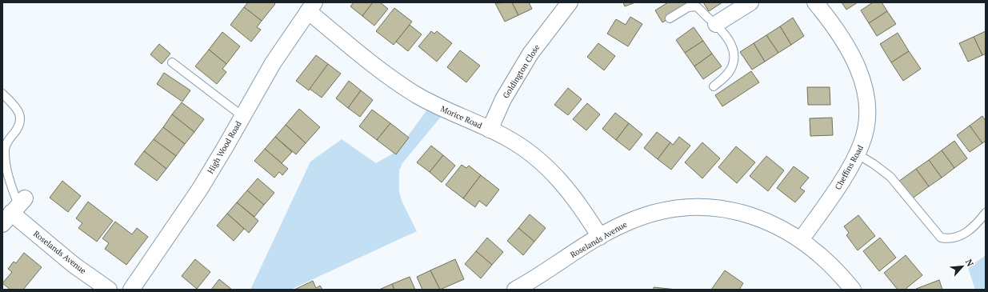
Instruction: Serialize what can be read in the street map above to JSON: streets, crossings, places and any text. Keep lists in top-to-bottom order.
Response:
{
  "streets": {
    "street": [
      "Goldington Close",
      "Morice Road",
      "High Wood Road",
      "Cheffins Road",
      "Roselands Avenue"
    ]
  },
  "crossings": [
    ["Goldington Close", "Morice Road"],
    ["Morice Road", "High Wood Road"],
    ["Morice Road", "Roselands Avenue"],
    ["Cheffins Road", "Roselands Avenue"]
  ],
  "north": "top right"
}
